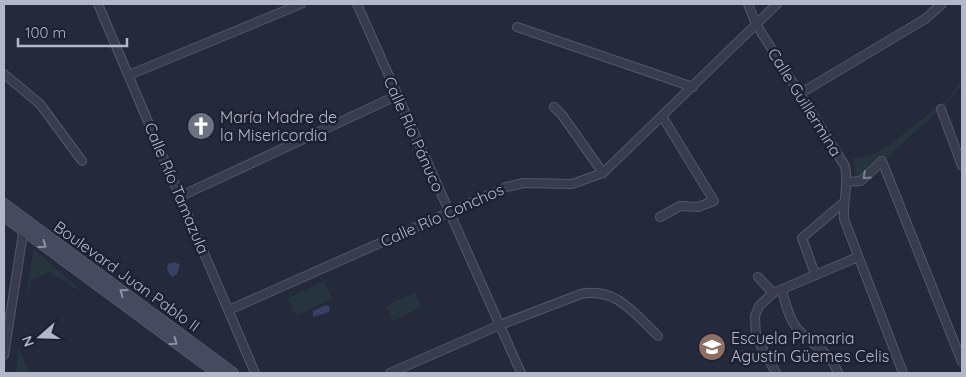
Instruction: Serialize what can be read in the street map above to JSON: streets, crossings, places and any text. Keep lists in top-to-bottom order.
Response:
{
  "streets": {
    "street": [
      "Calle Guillermina",
      "Calle Río Pánuco",
      "Calle Río Tamazula",
      "Calle Río Conchos",
      "Boulevard Juan Pablo II"
    ]
  },
  "crossings": [
    ["Calle Guillermina", "Calle Río Conchos"],
    ["Calle Río Pánuco", "Calle Río Conchos"],
    ["Calle Río Tamazula", "Calle Río Conchos"]
  ],
  "places": {
    "church": ["María Madre de la Misericordia"],
    "school or university": ["Escuela Primaria Agustín Güemes Celis"]
  },
  "scale_bar": "100 m",
  "north": "left"
}
